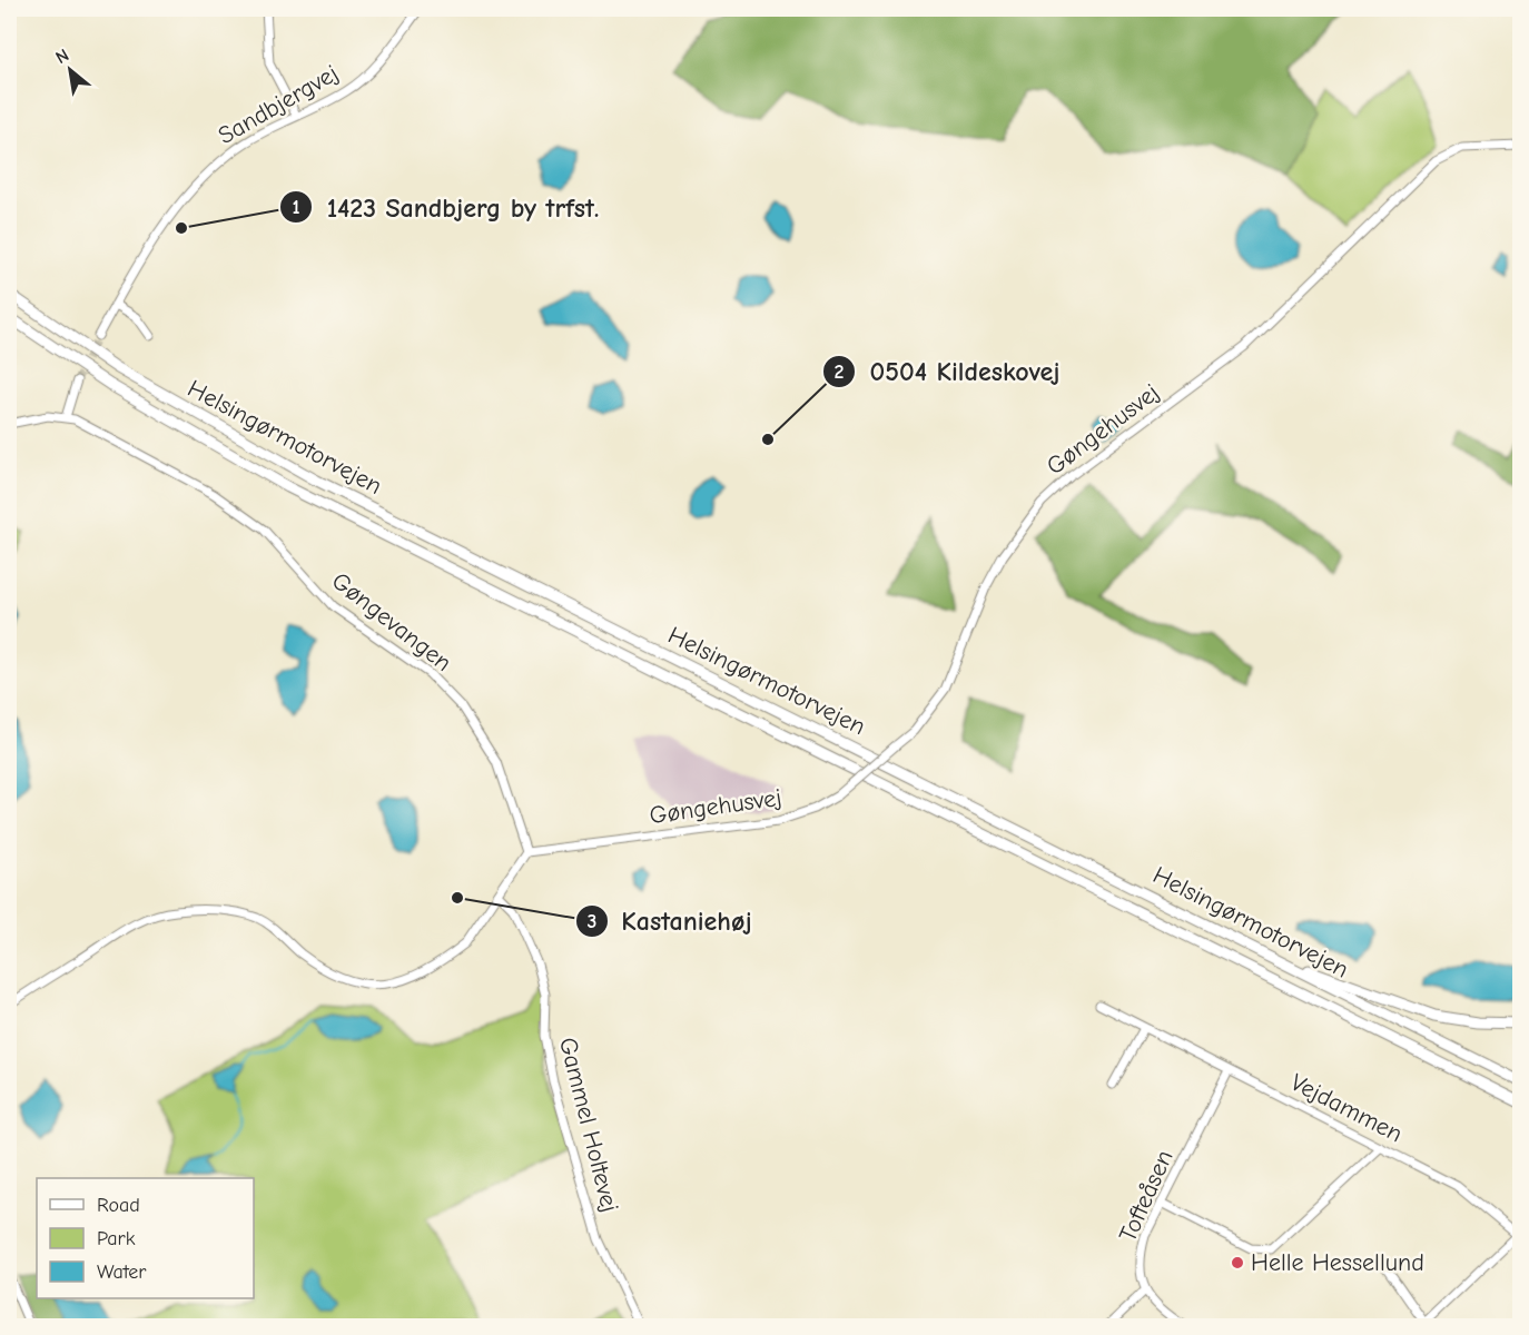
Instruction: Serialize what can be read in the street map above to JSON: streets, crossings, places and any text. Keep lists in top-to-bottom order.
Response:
{
  "streets": {
    "highway": ["Helsingørmotorvejen"],
    "street": [
      "Sandbjergvej",
      "Gøngehusvej",
      "Gøngevangen",
      "Vejdammen",
      "Gammel Holtevej",
      "Tofteåsen"
    ]
  },
  "crossings": [
    ["Gøngehusvej", "Gøngevangen"],
    ["Vejdammen", "Tofteåsen"]
  ],
  "places": [
    "1423 Sandbjerg by trfst.",
    "0504 Kildeskovej",
    "Kastaniehøj",
    "Helle Hessellund"
  ],
  "legend": ["Road", "Park", "Water"],
  "north": "top left"
}
